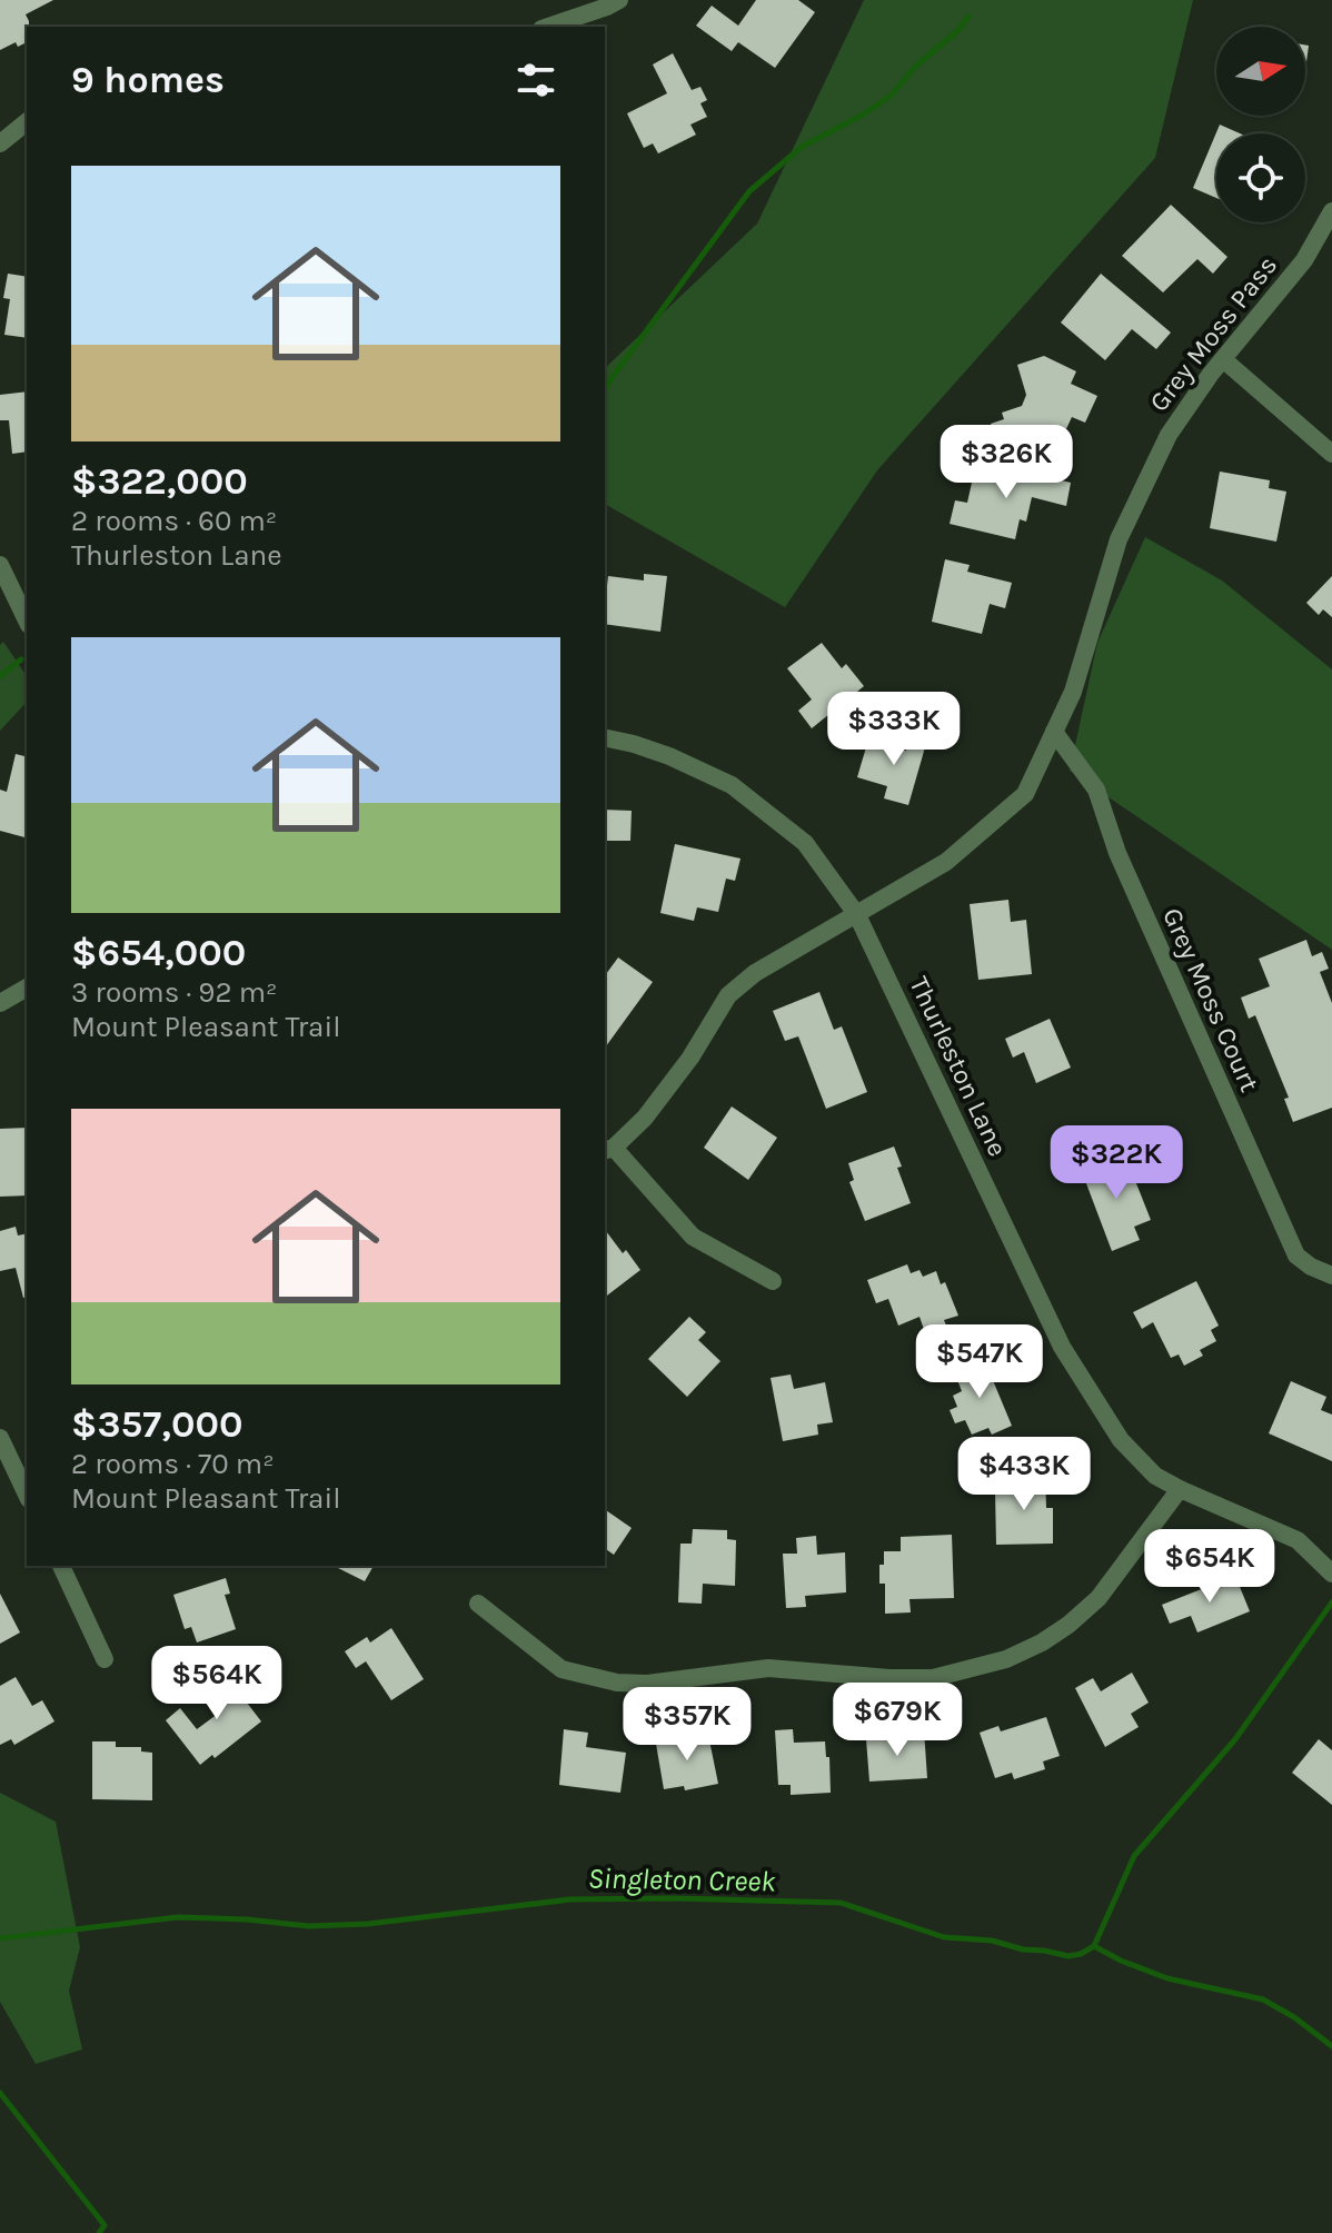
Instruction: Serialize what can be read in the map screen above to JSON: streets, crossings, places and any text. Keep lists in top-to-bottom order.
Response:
{
  "streets": {
    "street": ["Grey Moss Pass", "Grey Moss Court", "Thurleston Lane"]
  },
  "crossings": [
    ["Grey Moss Pass", "Grey Moss Court"],
    ["Grey Moss Pass", "Thurleston Lane"]
  ],
  "water": ["Singleton Creek"],
  "north": "right",
  "page": {
    "heading": "9 homes",
    "list": [
      {
        "name": "$322,000",
        "note": "2 rooms · 60 m² · Thurleston Lane"
      },
      {
        "name": "$654,000",
        "note": "3 rooms · 92 m² · Mount Pleasant Trail"
      },
      {
        "name": "$357,000",
        "note": "2 rooms · 70 m² · Mount Pleasant Trail"
      }
    ],
    "price": [
      "$326K",
      "$333K",
      "$322K",
      "$547K",
      "$433K",
      "$654K",
      "$564K",
      "$679K",
      "$357K"
    ]
  }
}
